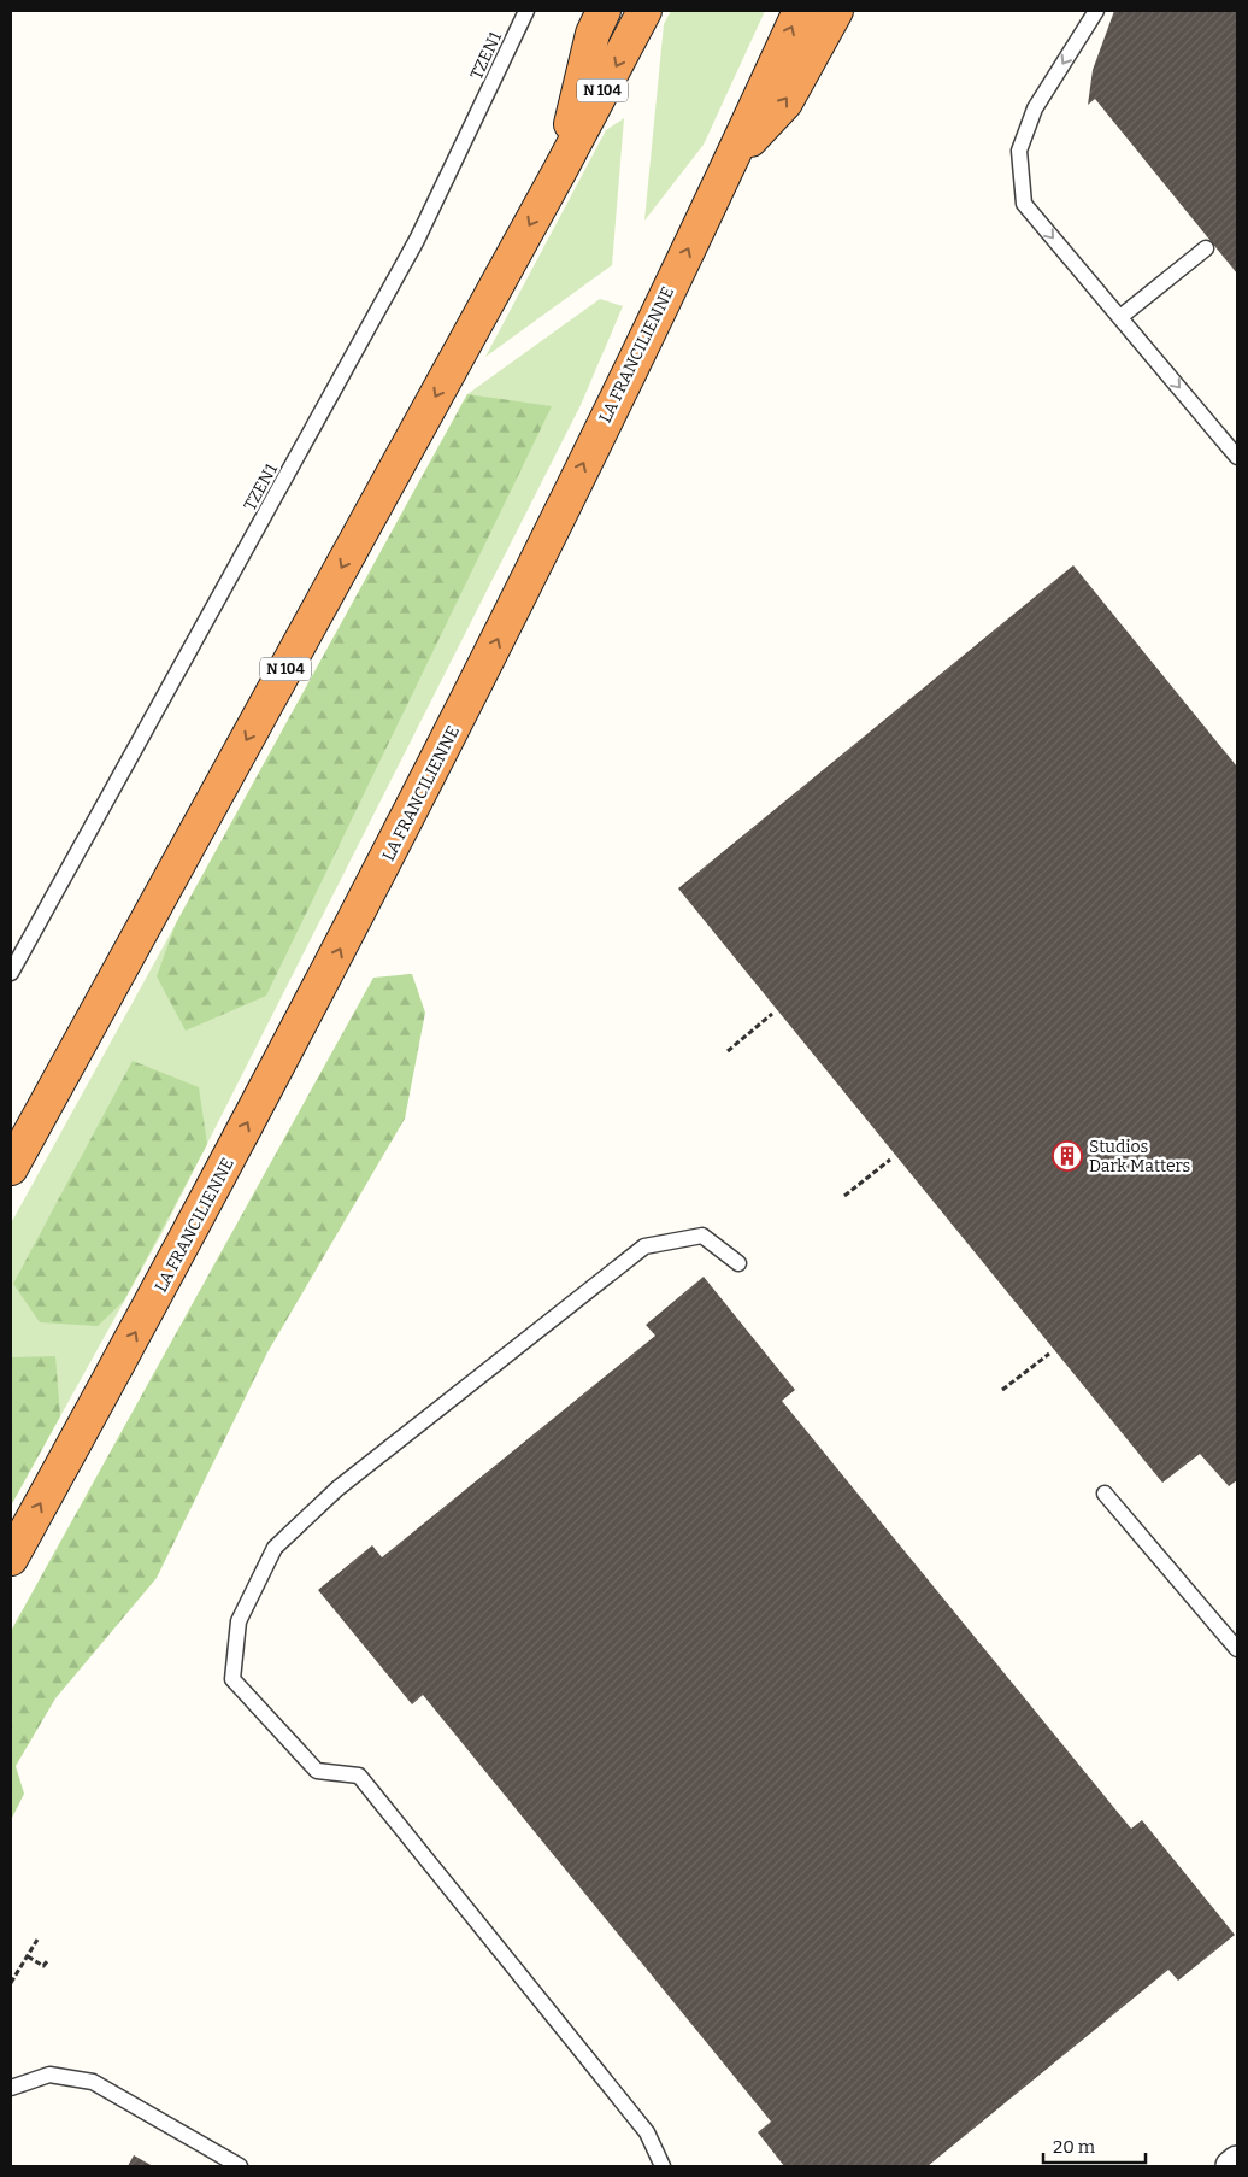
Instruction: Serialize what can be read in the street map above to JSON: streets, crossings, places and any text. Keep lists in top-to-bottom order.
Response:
{
  "streets": {
    "highway": ["N 104", "LA FRANCILIENNE"],
    "lane": ["TZEN1"]
  },
  "places": {
    "building": ["Studios Dark Matters"]
  },
  "scale_bar": "20 m"
}
